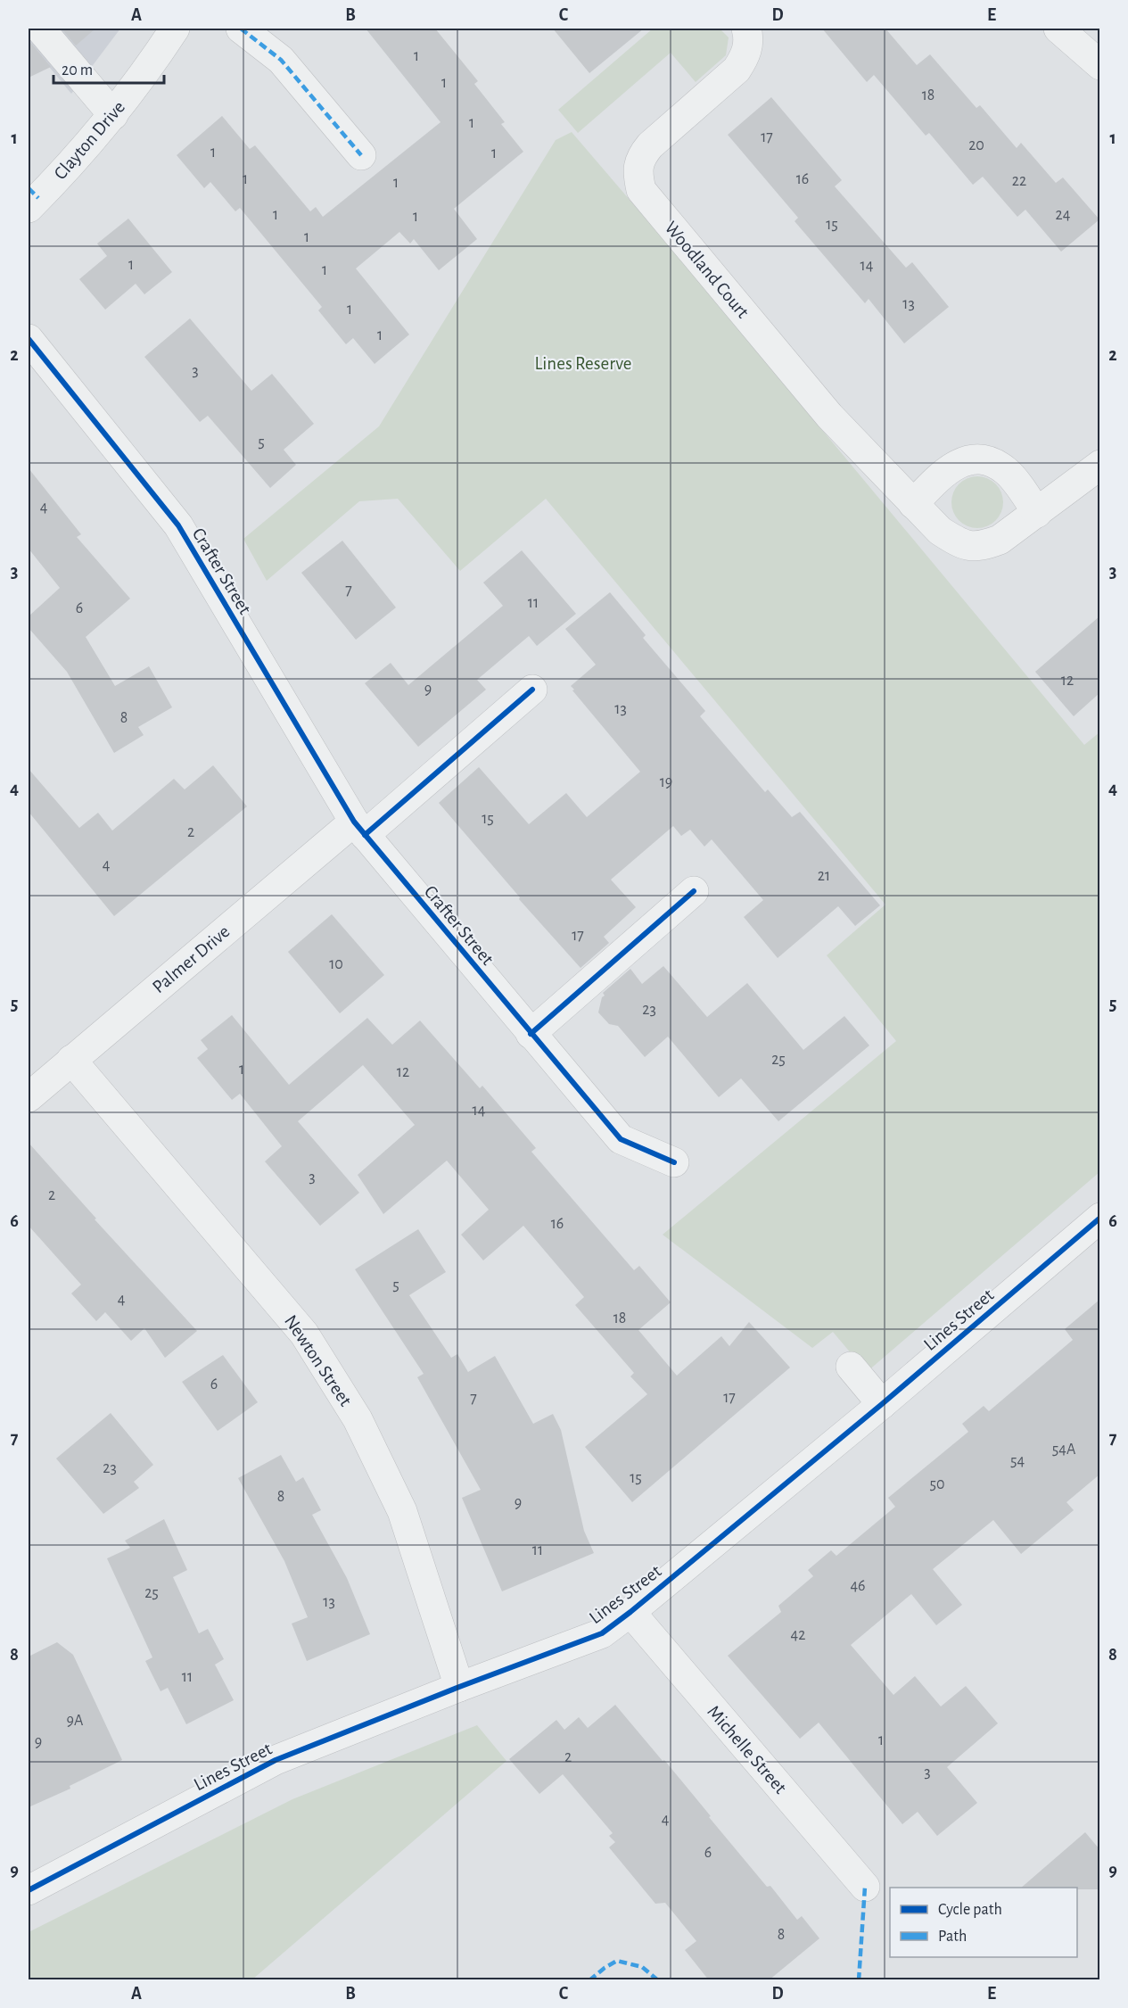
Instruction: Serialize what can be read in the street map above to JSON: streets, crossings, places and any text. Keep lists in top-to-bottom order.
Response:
{
  "streets": {
    "street": [
      "Clayton Drive",
      "Woodland Court",
      "Crafter Street",
      "Palmer Drive",
      "Lines Street",
      "Newton Street",
      "Michelle Street"
    ]
  },
  "crossings": [
    ["Crafter Street", "Palmer Drive"],
    ["Palmer Drive", "Newton Street"],
    ["Lines Street", "Newton Street"],
    ["Lines Street", "Michelle Street"]
  ],
  "parks": ["Lines Reserve"],
  "house_numbers": [
    "1",
    "1",
    "18",
    "1",
    "17",
    "20",
    "1",
    "1",
    "1",
    "16",
    "22",
    "1",
    "1",
    "24",
    "1",
    "15",
    "1",
    "1",
    "14",
    "1",
    "13",
    "1",
    "1",
    "3",
    "5",
    "4",
    "7",
    "11",
    "6",
    "12",
    "9",
    "13",
    "8",
    "19",
    "15",
    "2",
    "4",
    "21",
    "17",
    "10",
    "23",
    "25",
    "1",
    "12",
    "14",
    "3",
    "2",
    "16",
    "5",
    "4",
    "18",
    "6",
    "17",
    "7",
    "54A",
    "54",
    "23",
    "15",
    "50",
    "8",
    "9",
    "11",
    "46",
    "25",
    "13",
    "42",
    "11",
    "9A",
    "1",
    "9",
    "2",
    "3",
    "4",
    "6",
    "8"
  ],
  "legend": ["Cycle path", "Path"],
  "scale_bar": "20 m",
  "grid": {
    "columns": [
      "A",
      "B",
      "C",
      "D",
      "E"
    ],
    "rows": [
      "1",
      "2",
      "3",
      "4",
      "5",
      "6",
      "7",
      "8",
      "9"
    ]
  }
}
